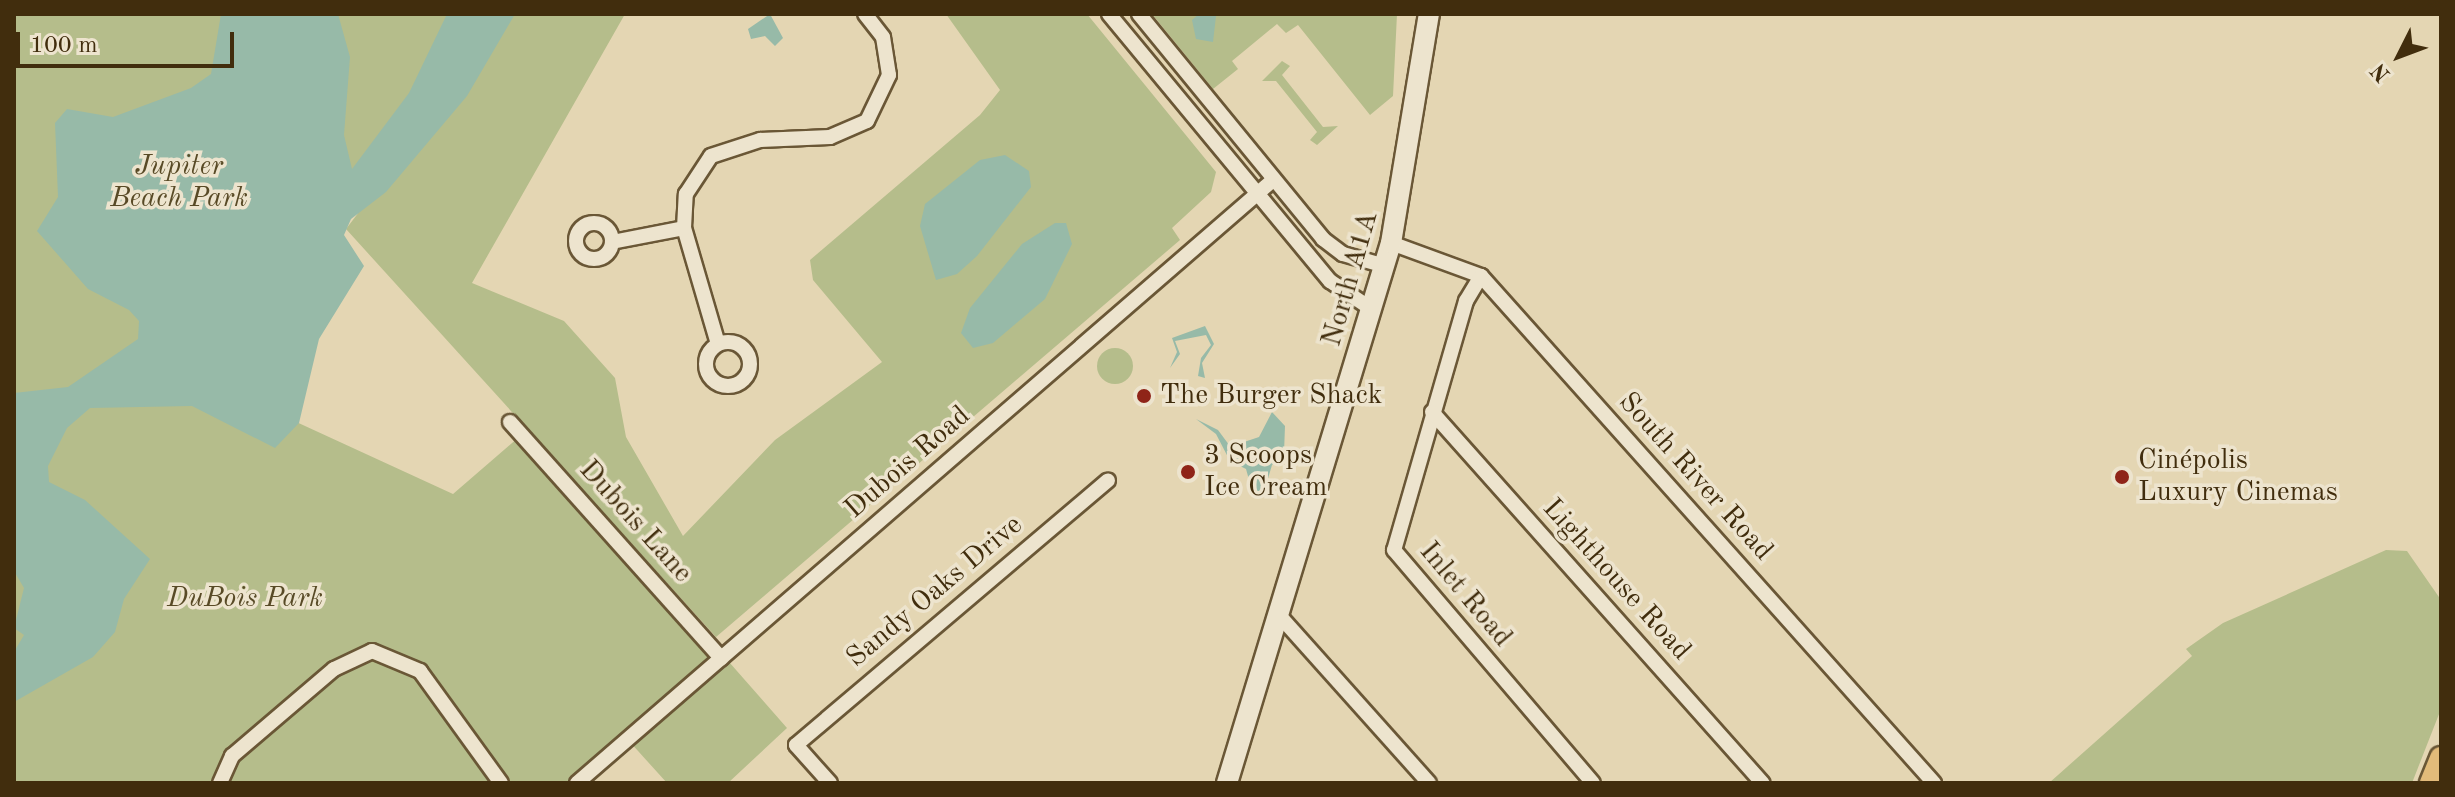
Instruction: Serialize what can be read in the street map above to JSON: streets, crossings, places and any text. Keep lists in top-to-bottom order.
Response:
{
  "streets": {
    "street": [
      "North A1A",
      "Dubois Road",
      "South River Road",
      "Dubois Lane",
      "Lighthouse Road",
      "Sandy Oaks Drive",
      "Inlet Road"
    ]
  },
  "crossings": [
    ["North A1A", "South River Road"],
    ["Dubois Road", "Dubois Lane"],
    ["South River Road", "Inlet Road"],
    ["Lighthouse Road", "Inlet Road"]
  ],
  "parks": ["Jupiter Beach Park", "DuBois Park"],
  "places": ["The Burger Shack", "3 Scoops Ice Cream", "Cinépolis Luxury Cinemas"],
  "scale_bar": "100 m",
  "north": "bottom left"
}
